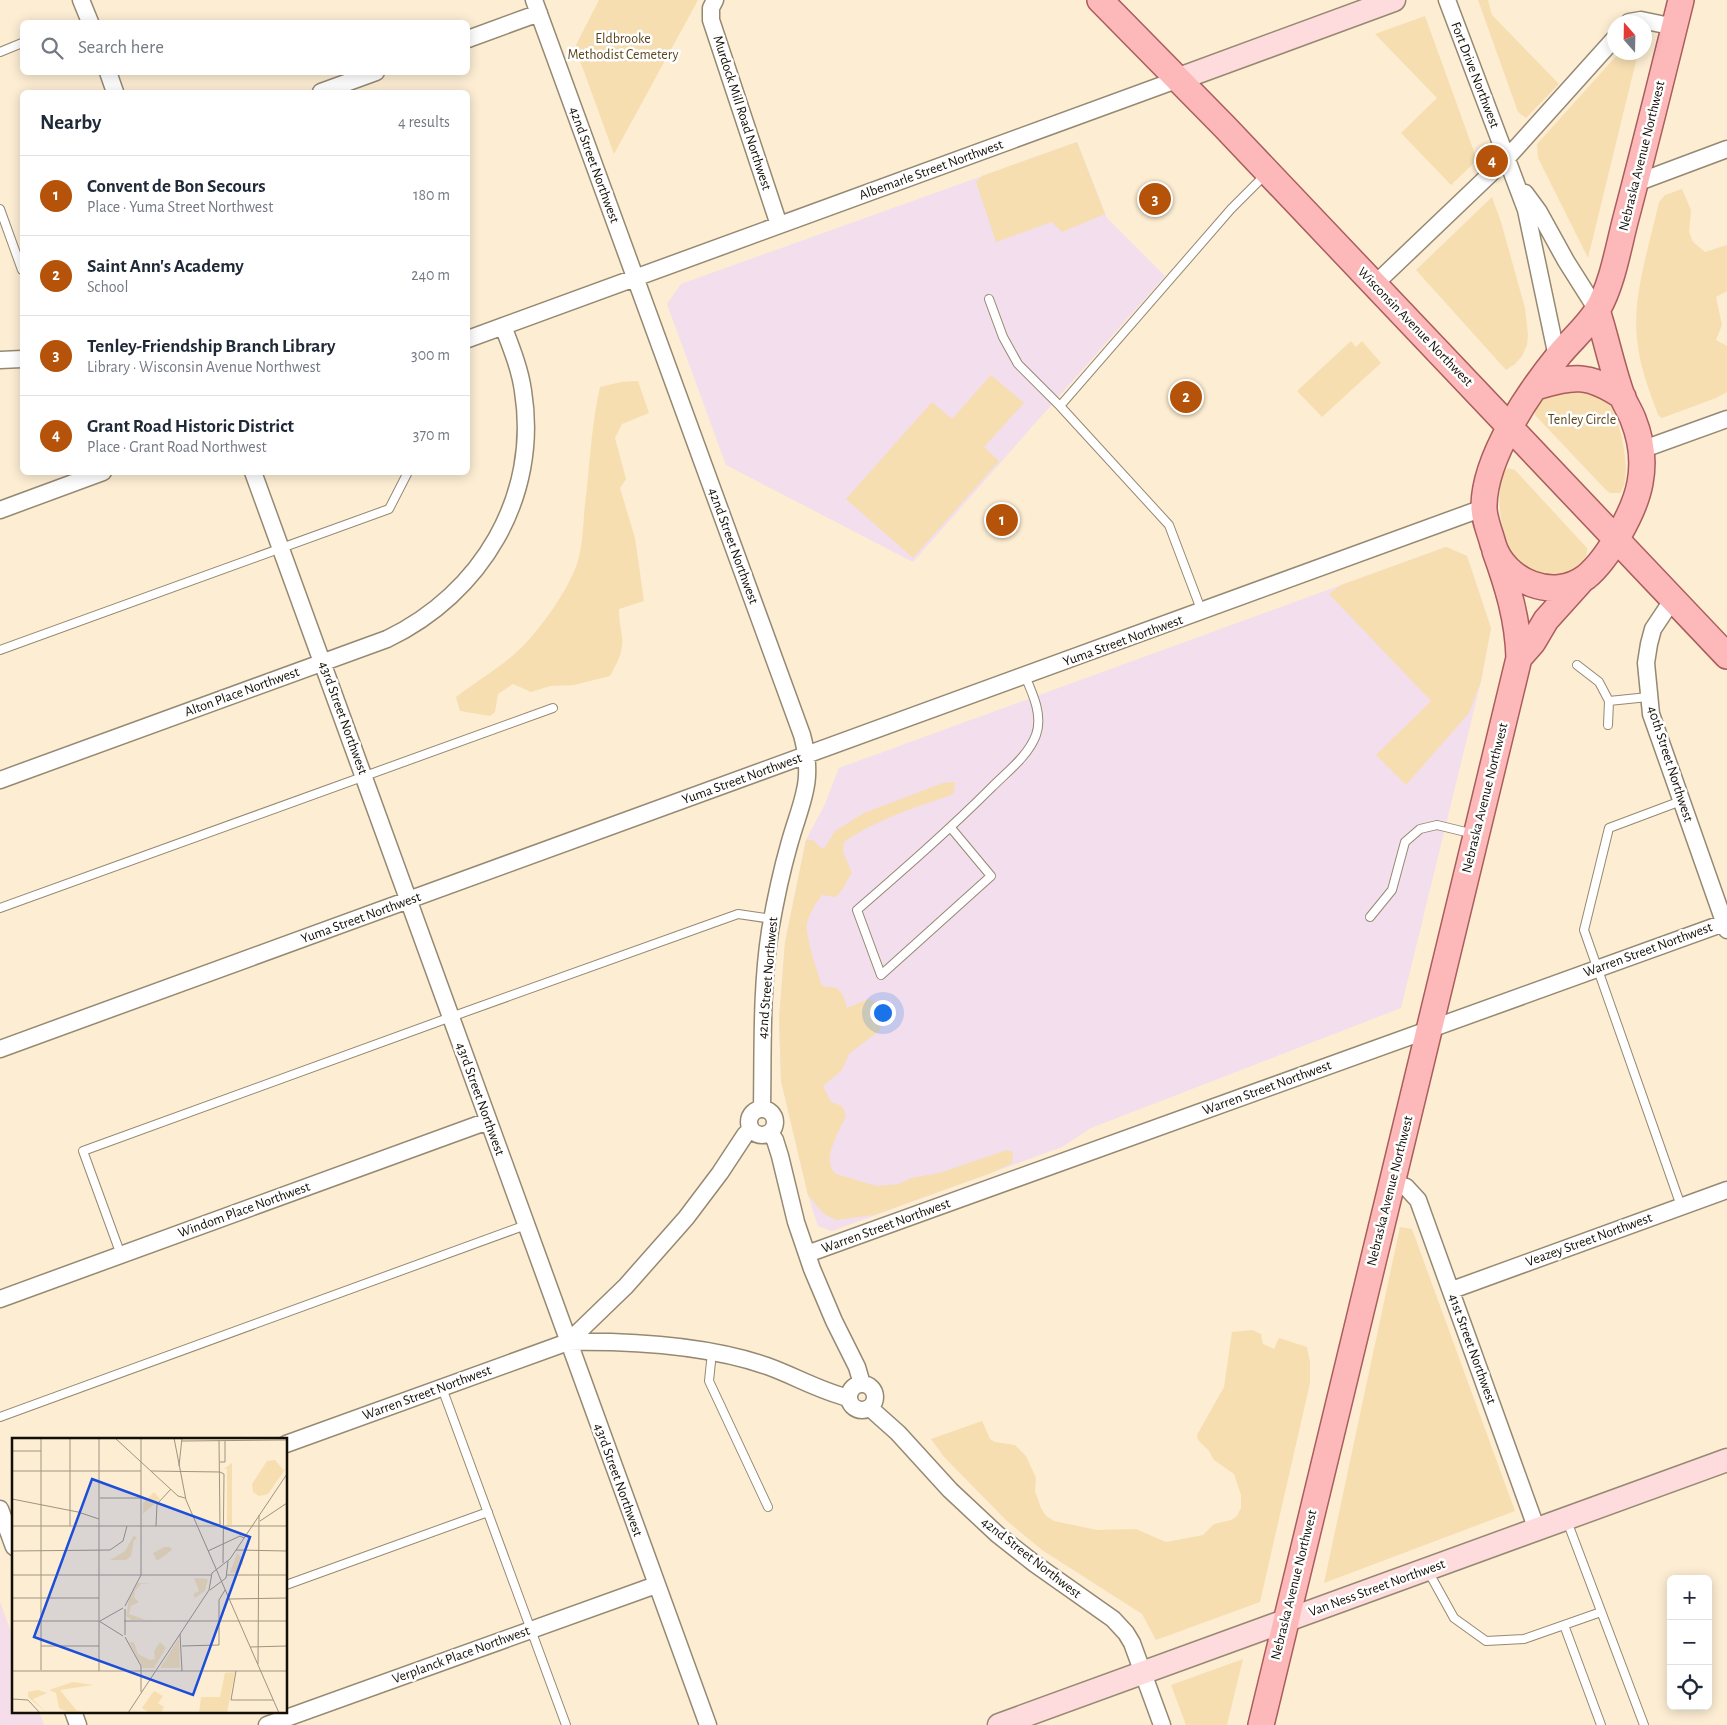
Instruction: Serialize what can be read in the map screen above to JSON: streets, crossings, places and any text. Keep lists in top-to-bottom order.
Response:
{
  "streets": {
    "main road": ["Nebraska Avenue Northwest", "Wisconsin Avenue Northwest"],
    "street": [
      "Fort Drive Northwest",
      "Murdock Mill Road Northwest",
      "42nd Street Northwest",
      "Albemarle Street Northwest",
      "Yuma Street Northwest",
      "Alton Place Northwest",
      "43rd Street Northwest",
      "40th Street Northwest",
      "Warren Street Northwest",
      "Windom Place Northwest",
      "Veazey Street Northwest",
      "41st Street Northwest",
      "Van Ness Street Northwest",
      "Verplanck Place Northwest"
    ]
  },
  "crossings": [
    ["Fort Drive Northwest", "Nebraska Avenue Northwest"],
    ["Murdock Mill Road Northwest", "Albemarle Street Northwest"],
    ["Nebraska Avenue Northwest", "Wisconsin Avenue Northwest"],
    ["Nebraska Avenue Northwest", "Yuma Street Northwest"],
    ["Nebraska Avenue Northwest", "Warren Street Northwest"],
    ["Nebraska Avenue Northwest", "41st Street Northwest"],
    ["Nebraska Avenue Northwest", "Van Ness Street Northwest"],
    ["42nd Street Northwest", "Albemarle Street Northwest"],
    ["42nd Street Northwest", "Yuma Street Northwest"],
    ["42nd Street Northwest", "Warren Street Northwest"],
    ["42nd Street Northwest", "Van Ness Street Northwest"],
    ["Albemarle Street Northwest", "Wisconsin Avenue Northwest"],
    ["Albemarle Street Northwest", "Alton Place Northwest"],
    ["Wisconsin Avenue Northwest", "40th Street Northwest"],
    ["Yuma Street Northwest", "43rd Street Northwest"],
    ["Alton Place Northwest", "43rd Street Northwest"],
    ["43rd Street Northwest", "Warren Street Northwest"],
    ["43rd Street Northwest", "Windom Place Northwest"],
    ["43rd Street Northwest", "Verplanck Place Northwest"],
    ["40th Street Northwest", "Warren Street Northwest"],
    ["Veazey Street Northwest", "41st Street Northwest"],
    ["41st Street Northwest", "Van Ness Street Northwest"]
  ],
  "parks": ["Eldbrooke Methodist Cemetery", "Tenley Circle"],
  "north": "top",
  "page": {
    "search": "Search here",
    "heading": ["Nearby", "4 results"],
    "pins": [
      "4",
      "3",
      "2",
      "1"
    ],
    "list": [
      {
        "mark": "1",
        "name": "Convent de Bon Secours",
        "note": "Place · Yuma Street Northwest",
        "value": "180 m"
      },
      {
        "mark": "2",
        "name": "Saint Ann's Academy",
        "note": "School",
        "value": "240 m"
      },
      {
        "mark": "3",
        "name": "Tenley-Friendship Branch Library",
        "note": "Library · Wisconsin Avenue Northwest",
        "value": "300 m"
      },
      {
        "mark": "4",
        "name": "Grant Road Historic District",
        "note": "Place · Grant Road Northwest",
        "value": "370 m"
      }
    ],
    "map_buttons": ["+", "−"]
  }
}
